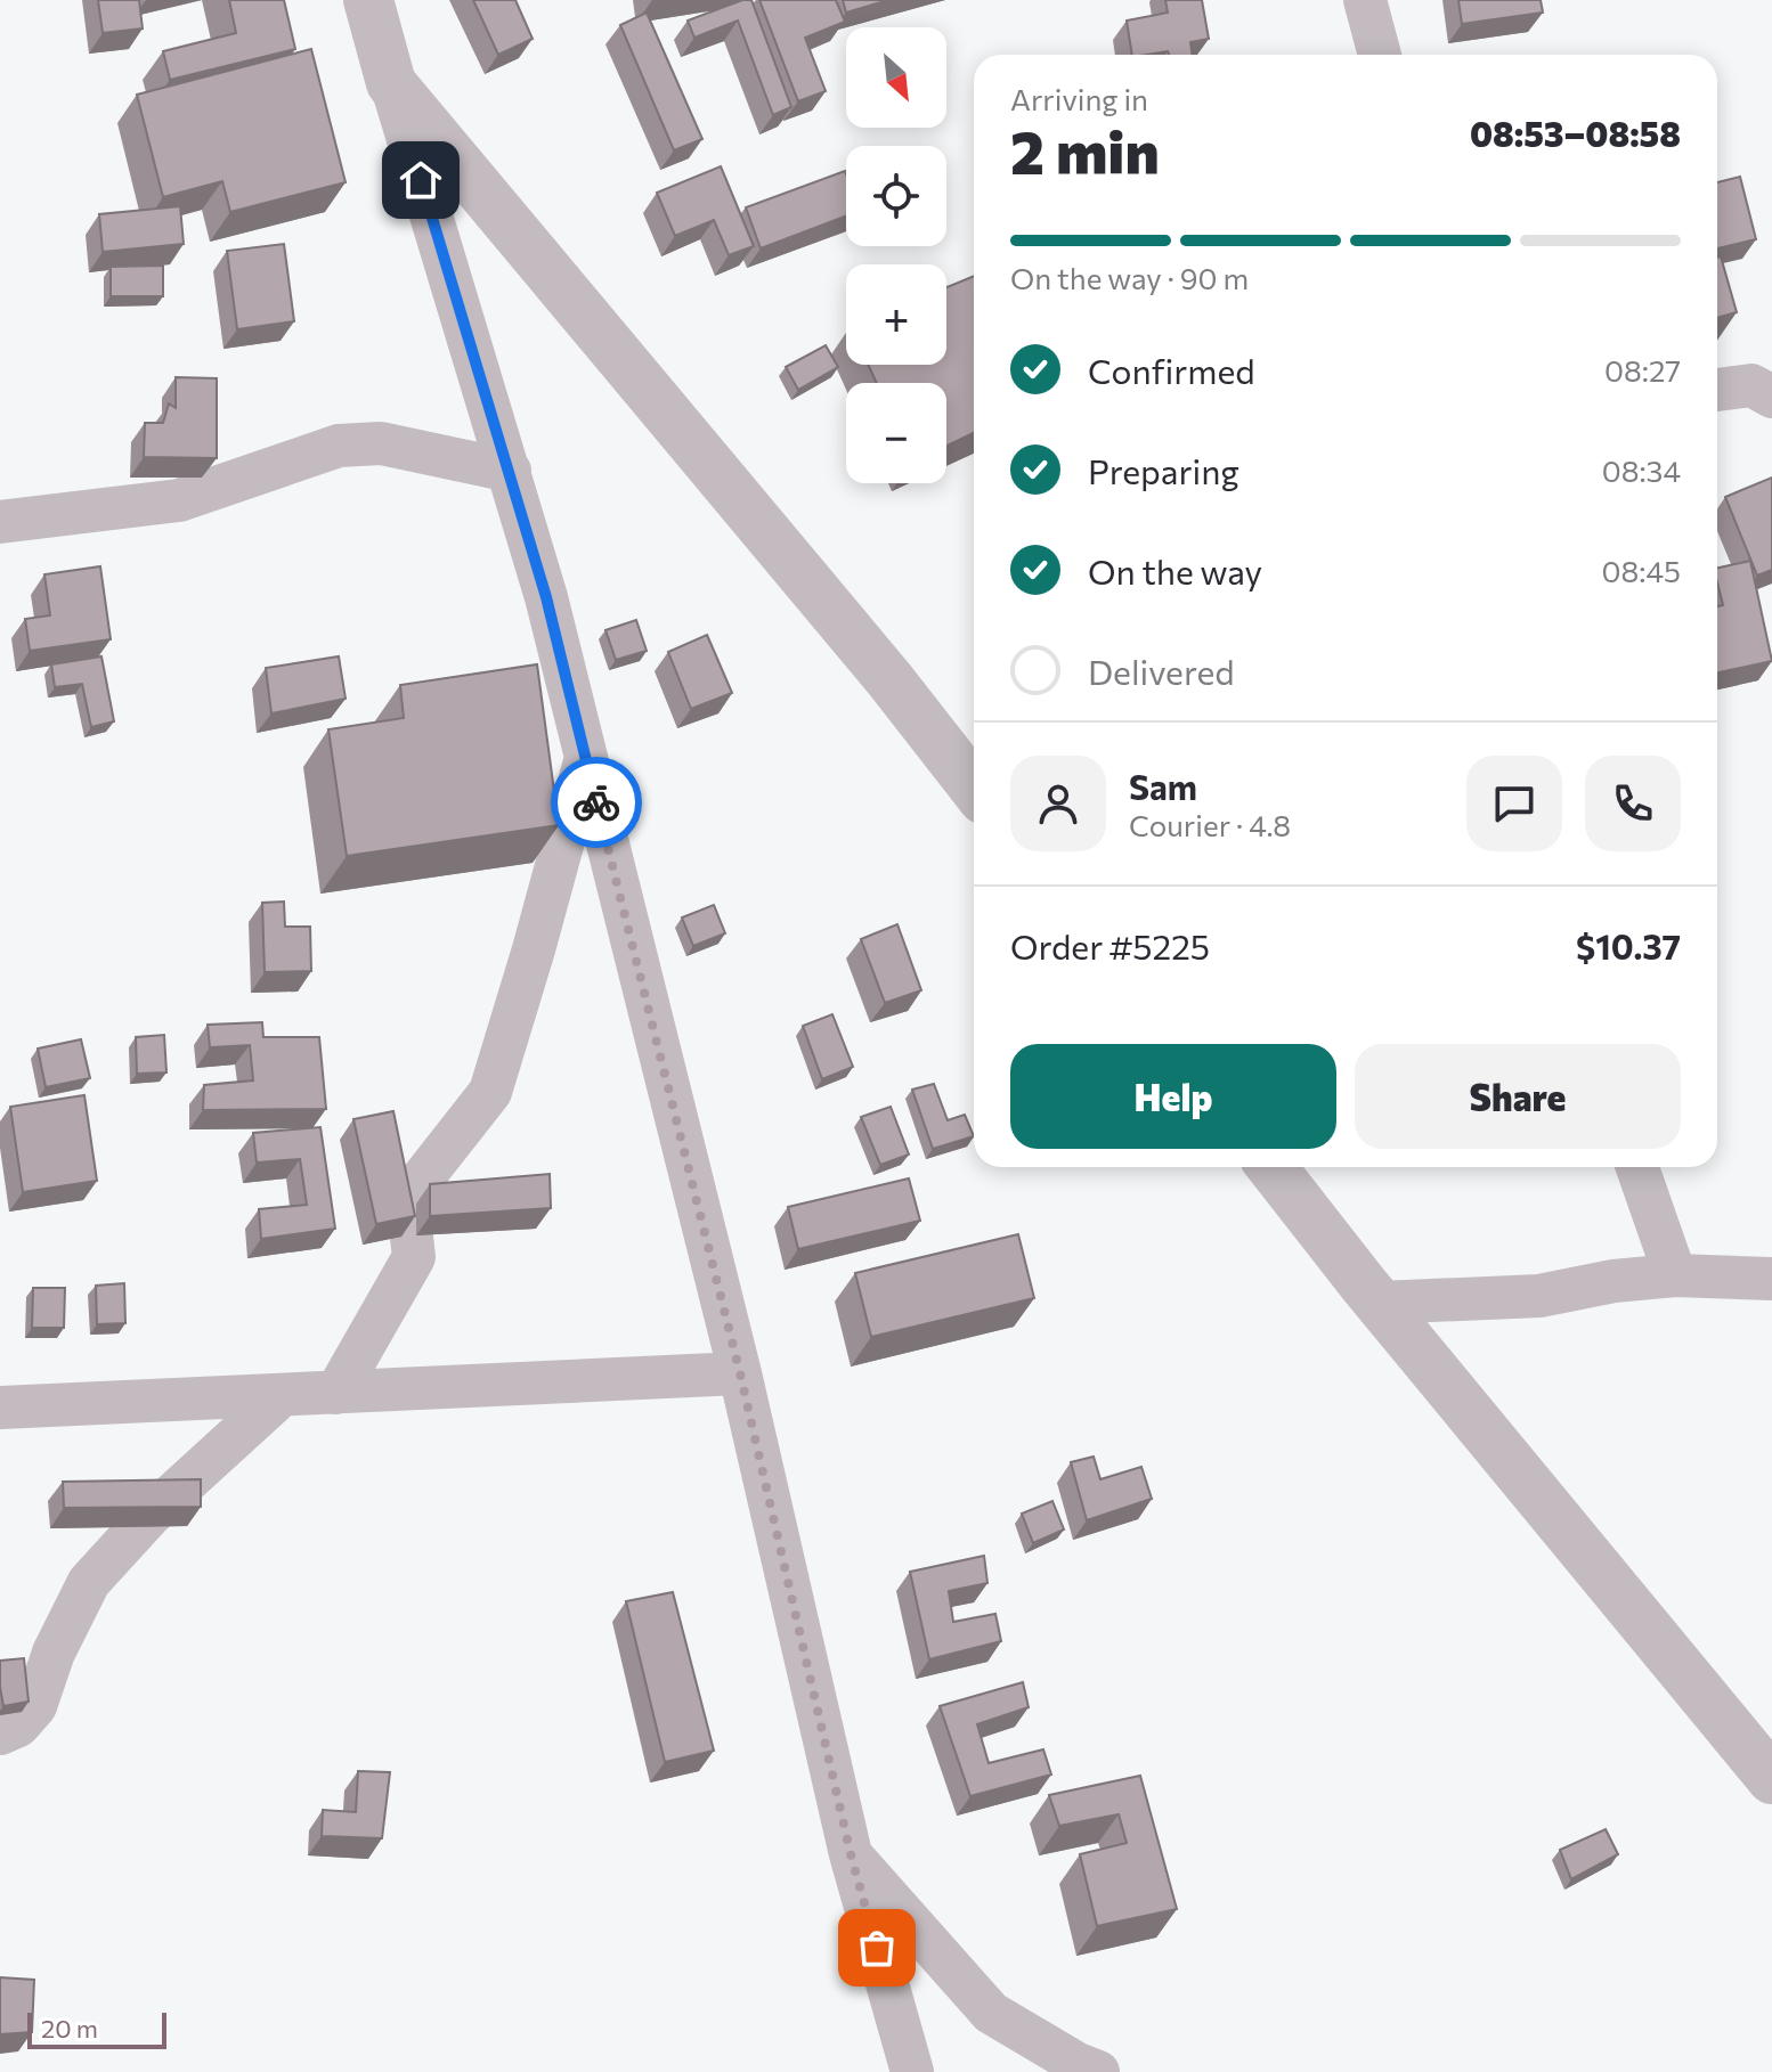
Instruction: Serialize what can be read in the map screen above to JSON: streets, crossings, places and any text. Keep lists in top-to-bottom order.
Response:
{
  "scale_bar": "20 m",
  "north": "bottom right",
  "page": {
    "map_buttons": ["+", "−"],
    "heading": ["2 min", "Arriving in", "08:53–08:58"],
    "panel": [
      "Sam",
      "Courier · 4.8",
      "Order #5225",
      "$10.37"
    ],
    "bar": "On the way · 90 m",
    "list": [
      ["Confirmed", "08:27"],
      ["Preparing", "08:34"],
      ["On the way", "08:45"],
      "Delivered"
    ],
    "buttons": ["Help", "Share"],
    "scale": "20 m"
  }
}
